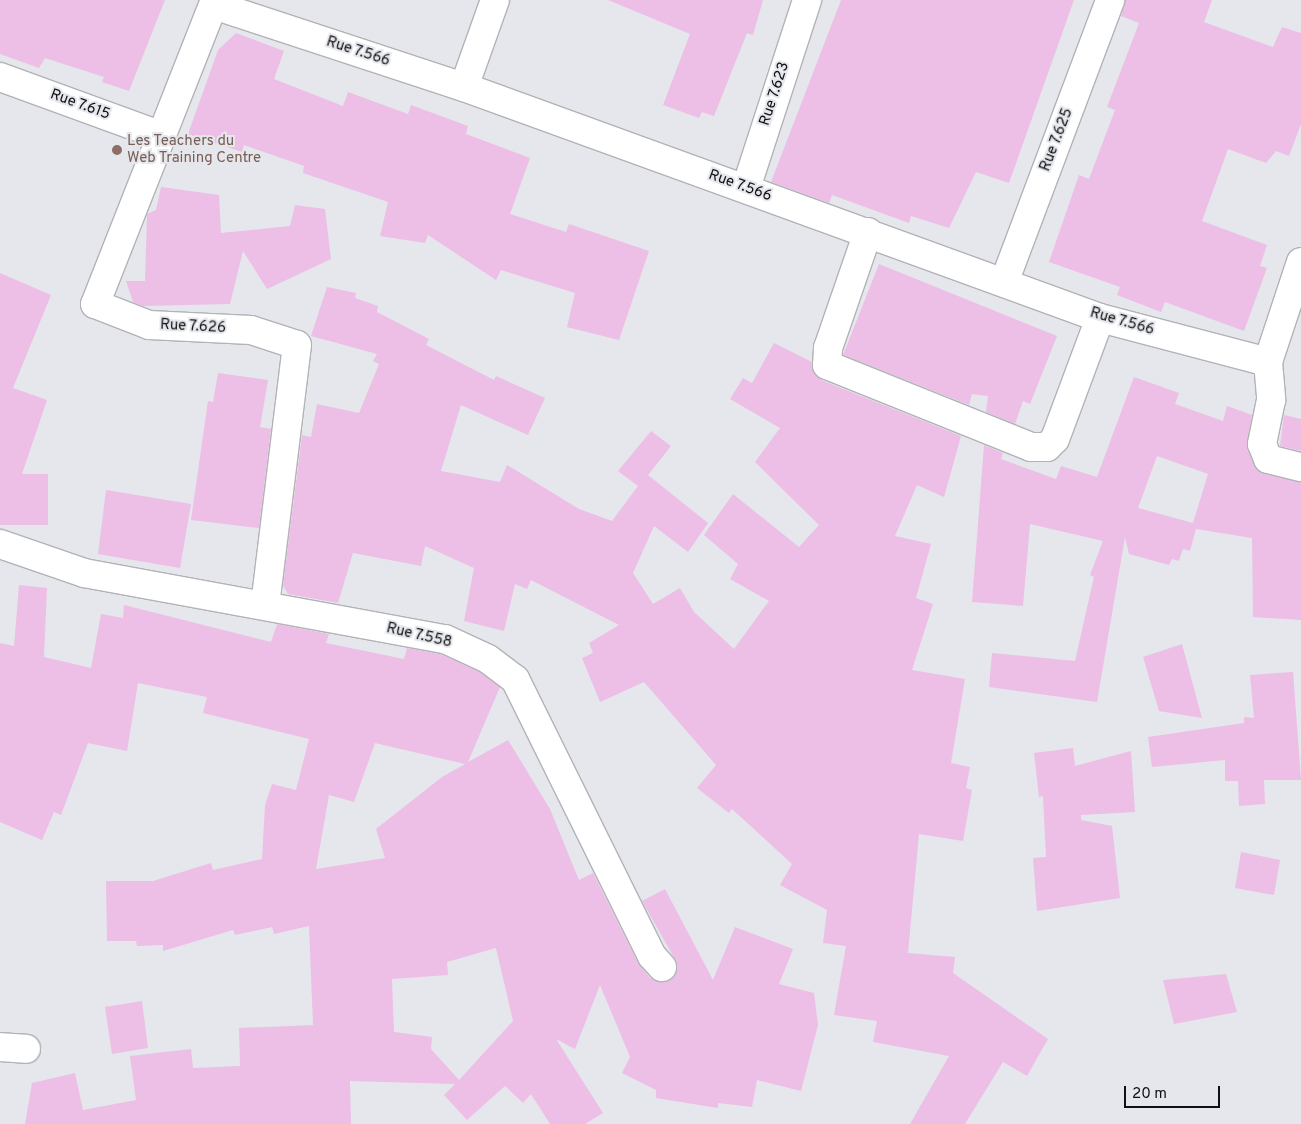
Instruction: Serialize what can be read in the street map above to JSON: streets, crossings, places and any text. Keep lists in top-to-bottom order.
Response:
{
  "streets": {
    "street": [
      "Rue 7.566",
      "Rue 7.623",
      "Rue 7.615",
      "Rue 7.625",
      "Rue 7.626",
      "Rue 7.558"
    ]
  },
  "crossings": [
    ["Rue 7.566", "Rue 7.623"],
    ["Rue 7.566", "Rue 7.625"],
    ["Rue 7.566", "Rue 7.626"],
    ["Rue 7.615", "Rue 7.626"],
    ["Rue 7.626", "Rue 7.558"]
  ],
  "places": ["Les Teachers du Web Training Centre"],
  "scale_bar": "20 m"
}
